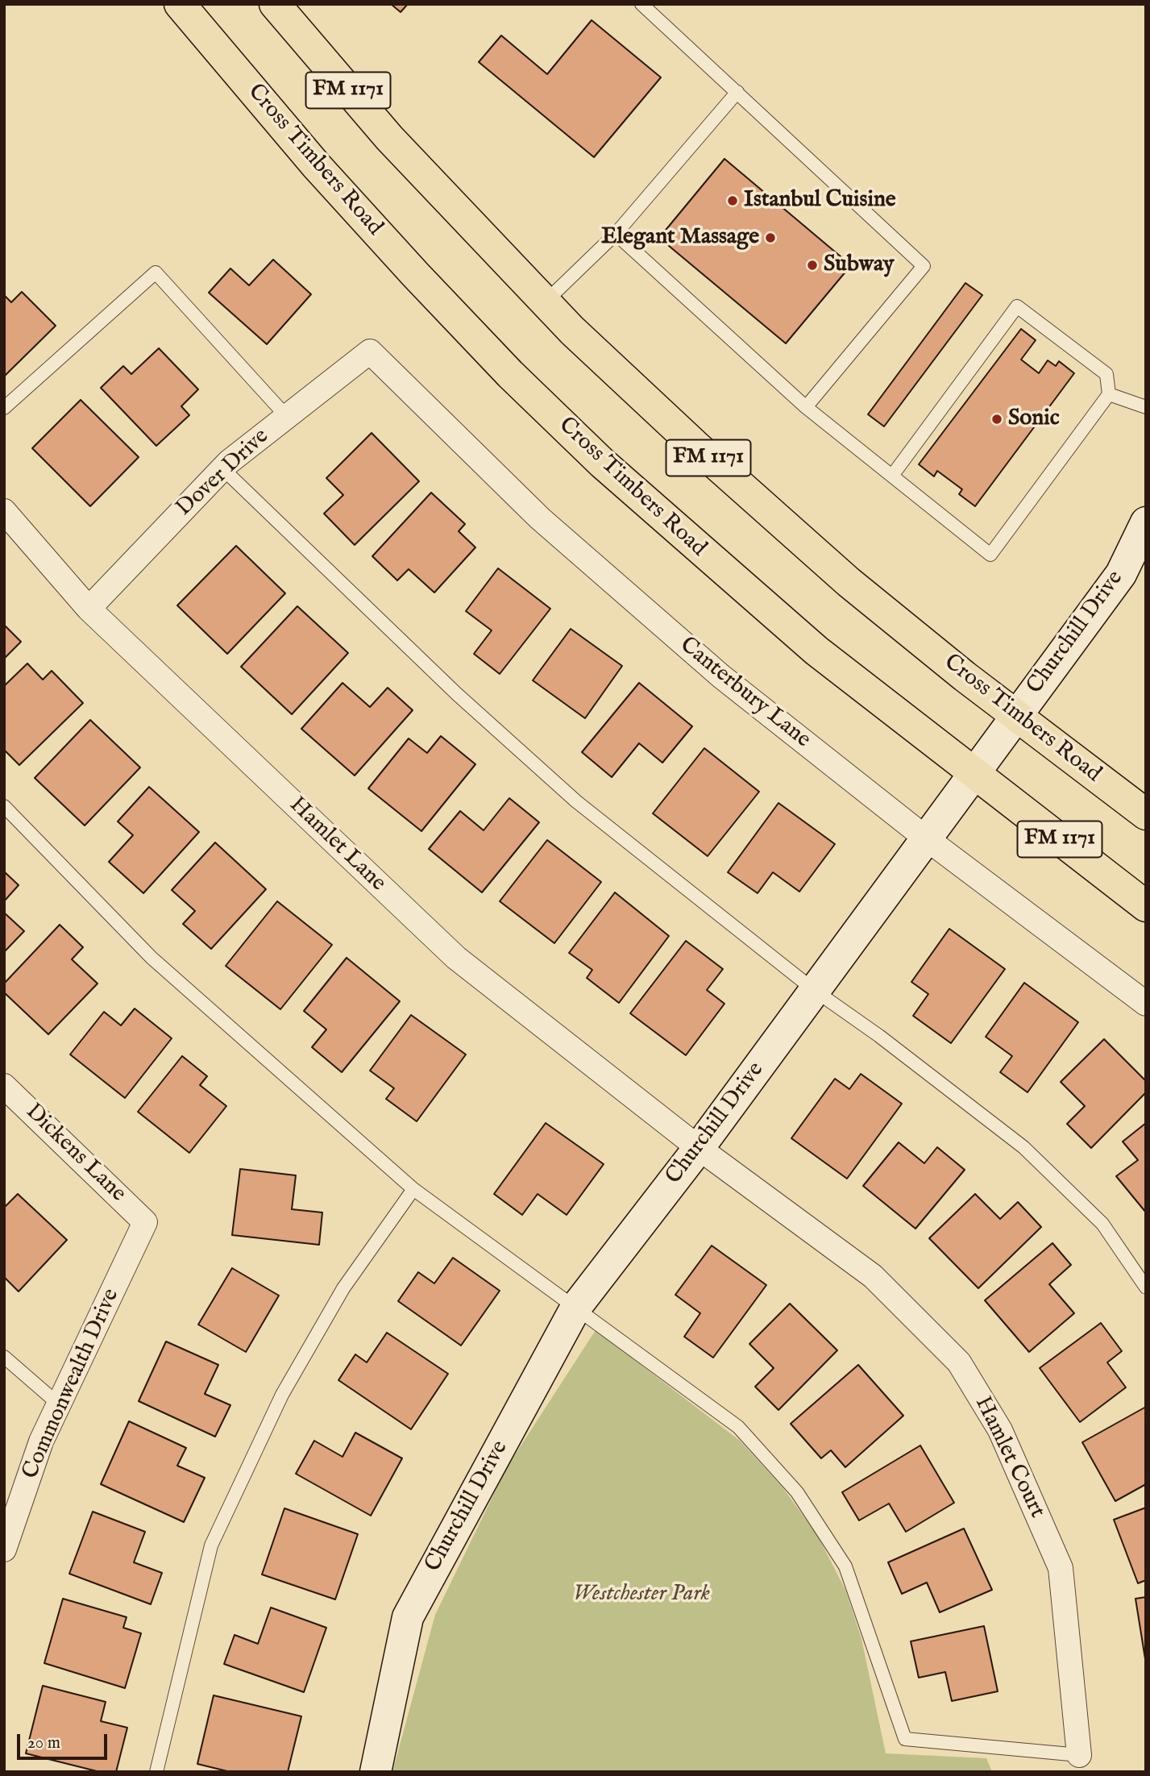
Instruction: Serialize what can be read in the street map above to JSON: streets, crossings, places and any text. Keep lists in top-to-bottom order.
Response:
{
  "streets": {
    "main road": ["FM 1171", "Cross Timbers Road"],
    "street": [
      "Dover Drive",
      "Churchill Drive",
      "Canterbury Lane",
      "Hamlet Lane",
      "Dickens Lane",
      "Commonwealth Drive",
      "Hamlet Court"
    ]
  },
  "crossings": [
    ["Cross Timbers Road", "Churchill Drive"],
    ["Dover Drive", "Canterbury Lane"],
    ["Dover Drive", "Hamlet Lane"],
    ["Churchill Drive", "Canterbury Lane"],
    ["Churchill Drive", "Hamlet Lane"],
    ["Churchill Drive", "Hamlet Court"],
    ["Hamlet Lane", "Hamlet Court"],
    ["Dickens Lane", "Commonwealth Drive"]
  ],
  "parks": ["Westchester Park"],
  "places": [
    "Istanbul Cuisine",
    "Elegant Massage",
    "Subway",
    "Sonic"
  ],
  "scale_bar": "20 m"
}
